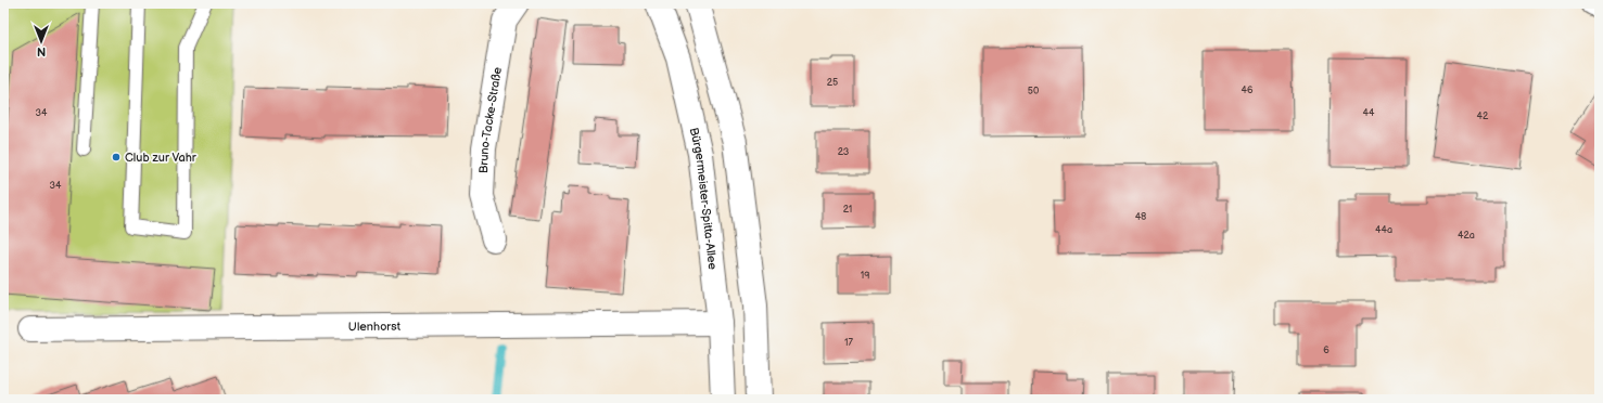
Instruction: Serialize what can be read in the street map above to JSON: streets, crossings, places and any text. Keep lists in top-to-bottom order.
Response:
{
  "streets": {
    "street": ["Bruno-Tacke-Straße", "Bürgermeister-Spitta-Allee", "Ulenhorst"]
  },
  "crossings": [
    ["Bürgermeister-Spitta-Allee", "Ulenhorst"]
  ],
  "places": ["Club zur Vahr"],
  "house_numbers": [
    "25",
    "46",
    "50",
    "34",
    "44",
    "42",
    "23",
    "34",
    "21",
    "48",
    "44a",
    "42a",
    "19",
    "17",
    "6"
  ],
  "north": "bottom"
}
